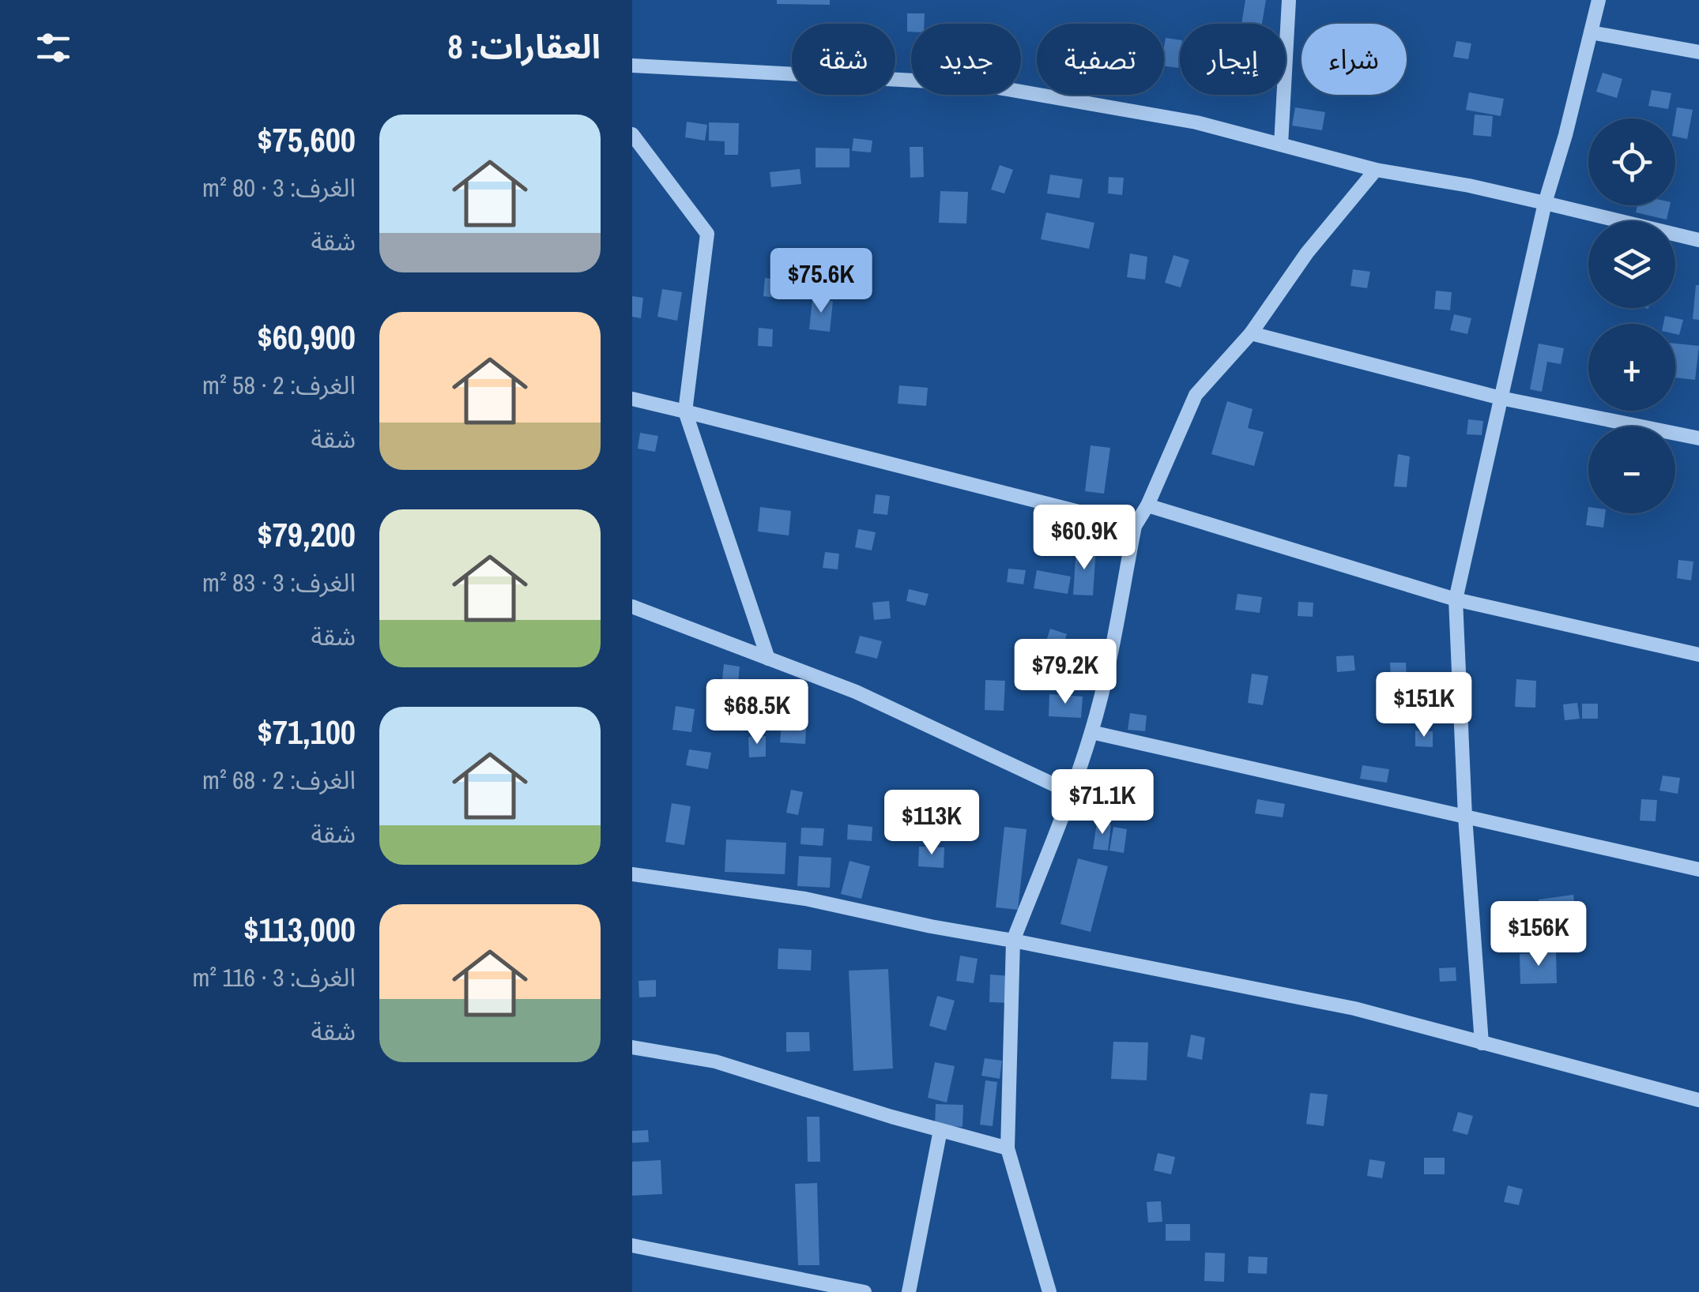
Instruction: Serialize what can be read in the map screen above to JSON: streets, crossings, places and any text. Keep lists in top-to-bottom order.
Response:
{
  "page": {
    "heading": "العقارات: 8",
    "chip": [
      "شراء",
      "إيجار",
      "تصفية",
      "جديد",
      "شقة"
    ],
    "list": [
      {
        "name": "$75,600",
        "note": "الغرف: 3 · 80 m² · شقة"
      },
      {
        "name": "$60,900",
        "note": "الغرف: 2 · 58 m² · شقة"
      },
      {
        "name": "$79,200",
        "note": "الغرف: 3 · 83 m² · شقة"
      },
      {
        "name": "$71,100",
        "note": "الغرف: 2 · 68 m² · شقة"
      },
      {
        "name": "$113,000",
        "note": "الغرف: 3 · 116 m² · شقة"
      }
    ],
    "map_buttons": ["+", "−"],
    "price": [
      "$75.6K",
      "$60.9K",
      "$79.2K",
      "$151K",
      "$68.5K",
      "$71.1K",
      "$113K",
      "$156K"
    ]
  }
}
